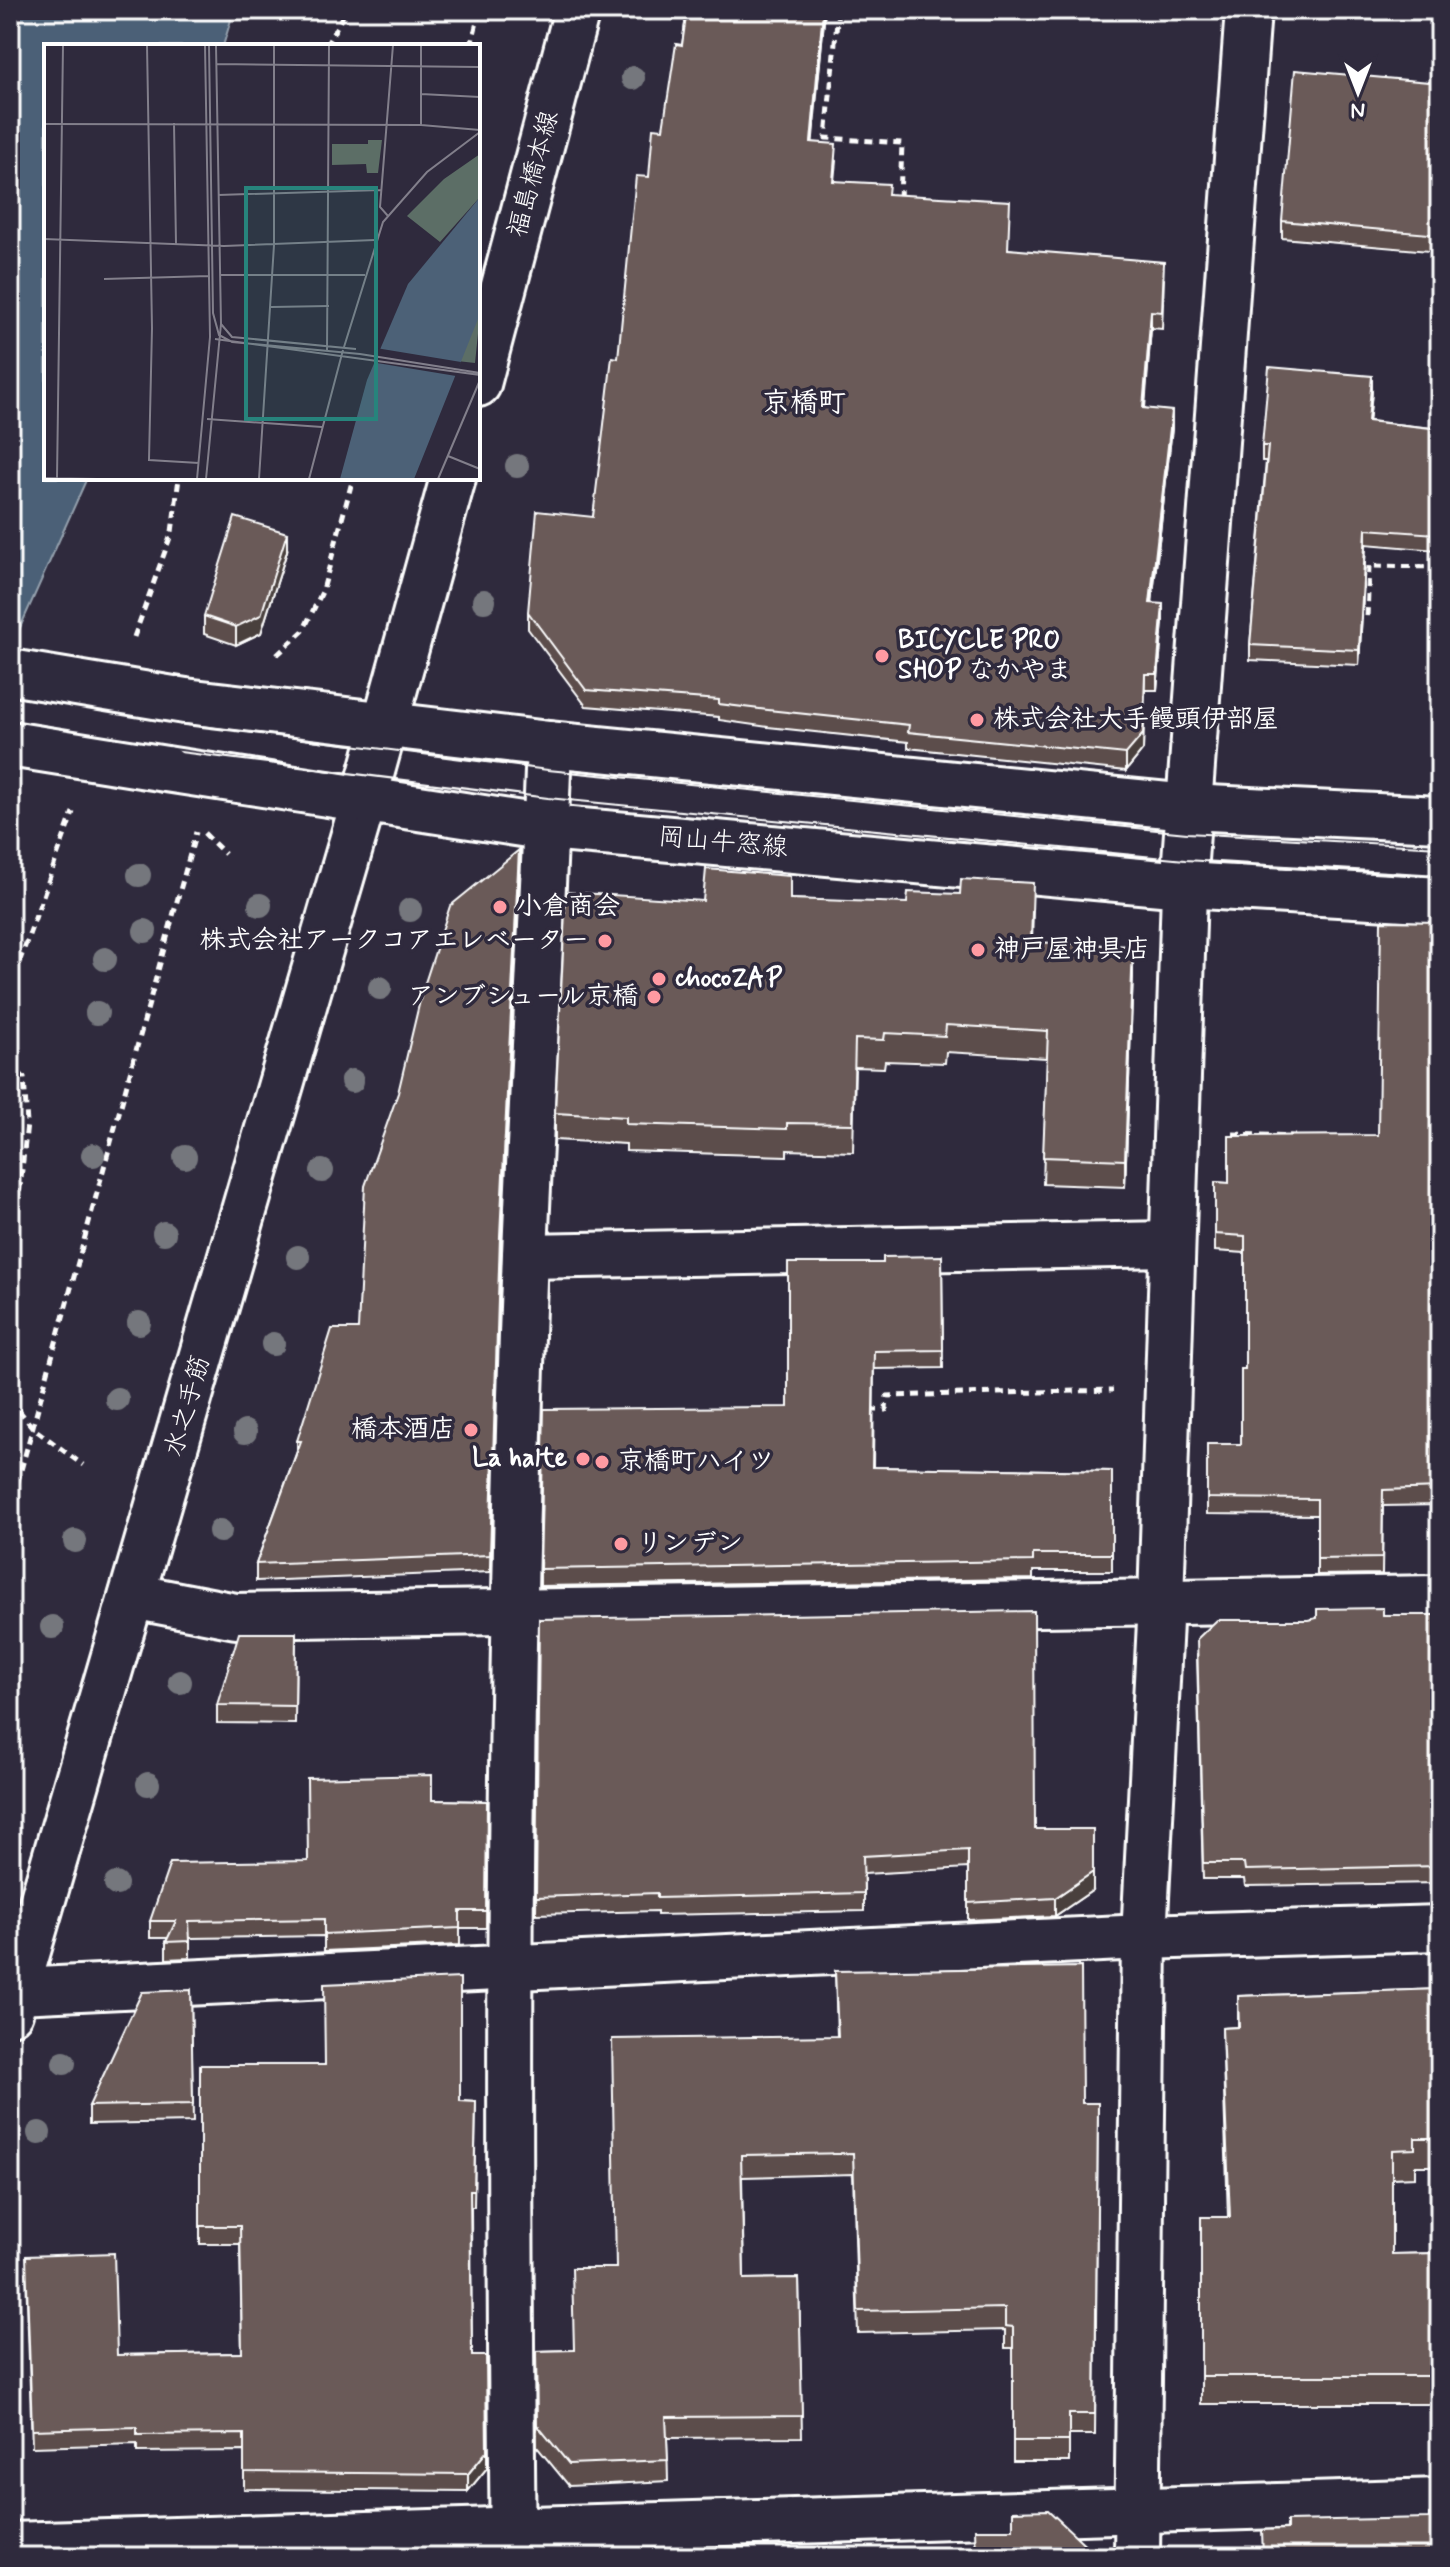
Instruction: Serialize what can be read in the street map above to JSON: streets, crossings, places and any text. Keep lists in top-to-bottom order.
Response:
{
  "streets": {
    "street": ["福島橋本線", "岡山牛窓線", "水之手筋"]
  },
  "crossings": [
    ["岡山牛窓線", "水之手筋"]
  ],
  "districts": ["京橋町"],
  "places": [
    "BICYCLE PRO SHOP なかやま",
    "株式会社大手饅頭伊部屋",
    "小倉商会",
    "株式会社アークコアエレベーター",
    "神戸屋神具店",
    "chocoZAP",
    "アンブシュール京橋",
    "橋本酒店",
    "La halte",
    "京橋町ハイツ",
    "リンデン"
  ],
  "north": "bottom"
}
